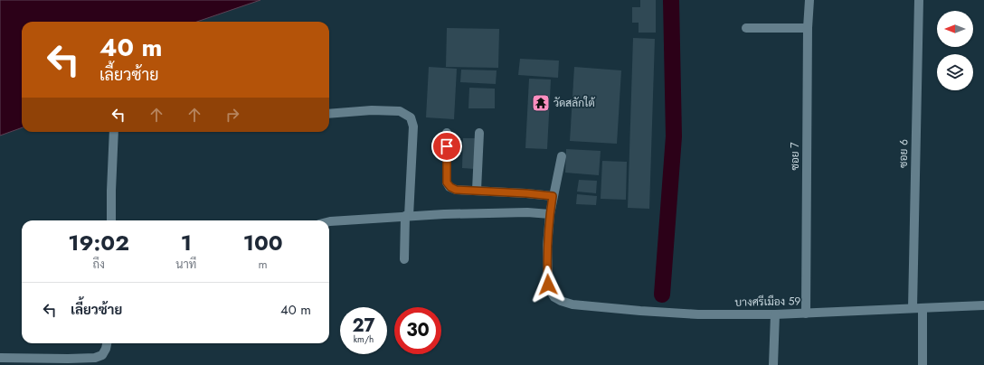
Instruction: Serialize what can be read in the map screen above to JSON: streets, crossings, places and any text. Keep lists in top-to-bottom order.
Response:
{
  "streets": {
    "street": ["ซอย 6", "ซอย 7", "บางศรีเมือง 59"]
  },
  "crossings": [
    ["ซอย 6", "บางศรีเมือง 59"],
    ["ซอย 7", "บางศรีเมือง 59"]
  ],
  "places": {
    "temple": ["วัดสลักใต้"]
  },
  "north": "left",
  "page": {
    "turn": ["40 m", "เลี้ยวซ้าย"],
    "eta": [
      "19:02",
      "ถึง",
      "1",
      "นาที",
      "100",
      "m"
    ],
    "list": [
      {
        "name": "เลี้ยวซ้าย",
        "value": "40 m"
      }
    ],
    "speed": "27 km/h",
    "limit": "30"
  }
}
